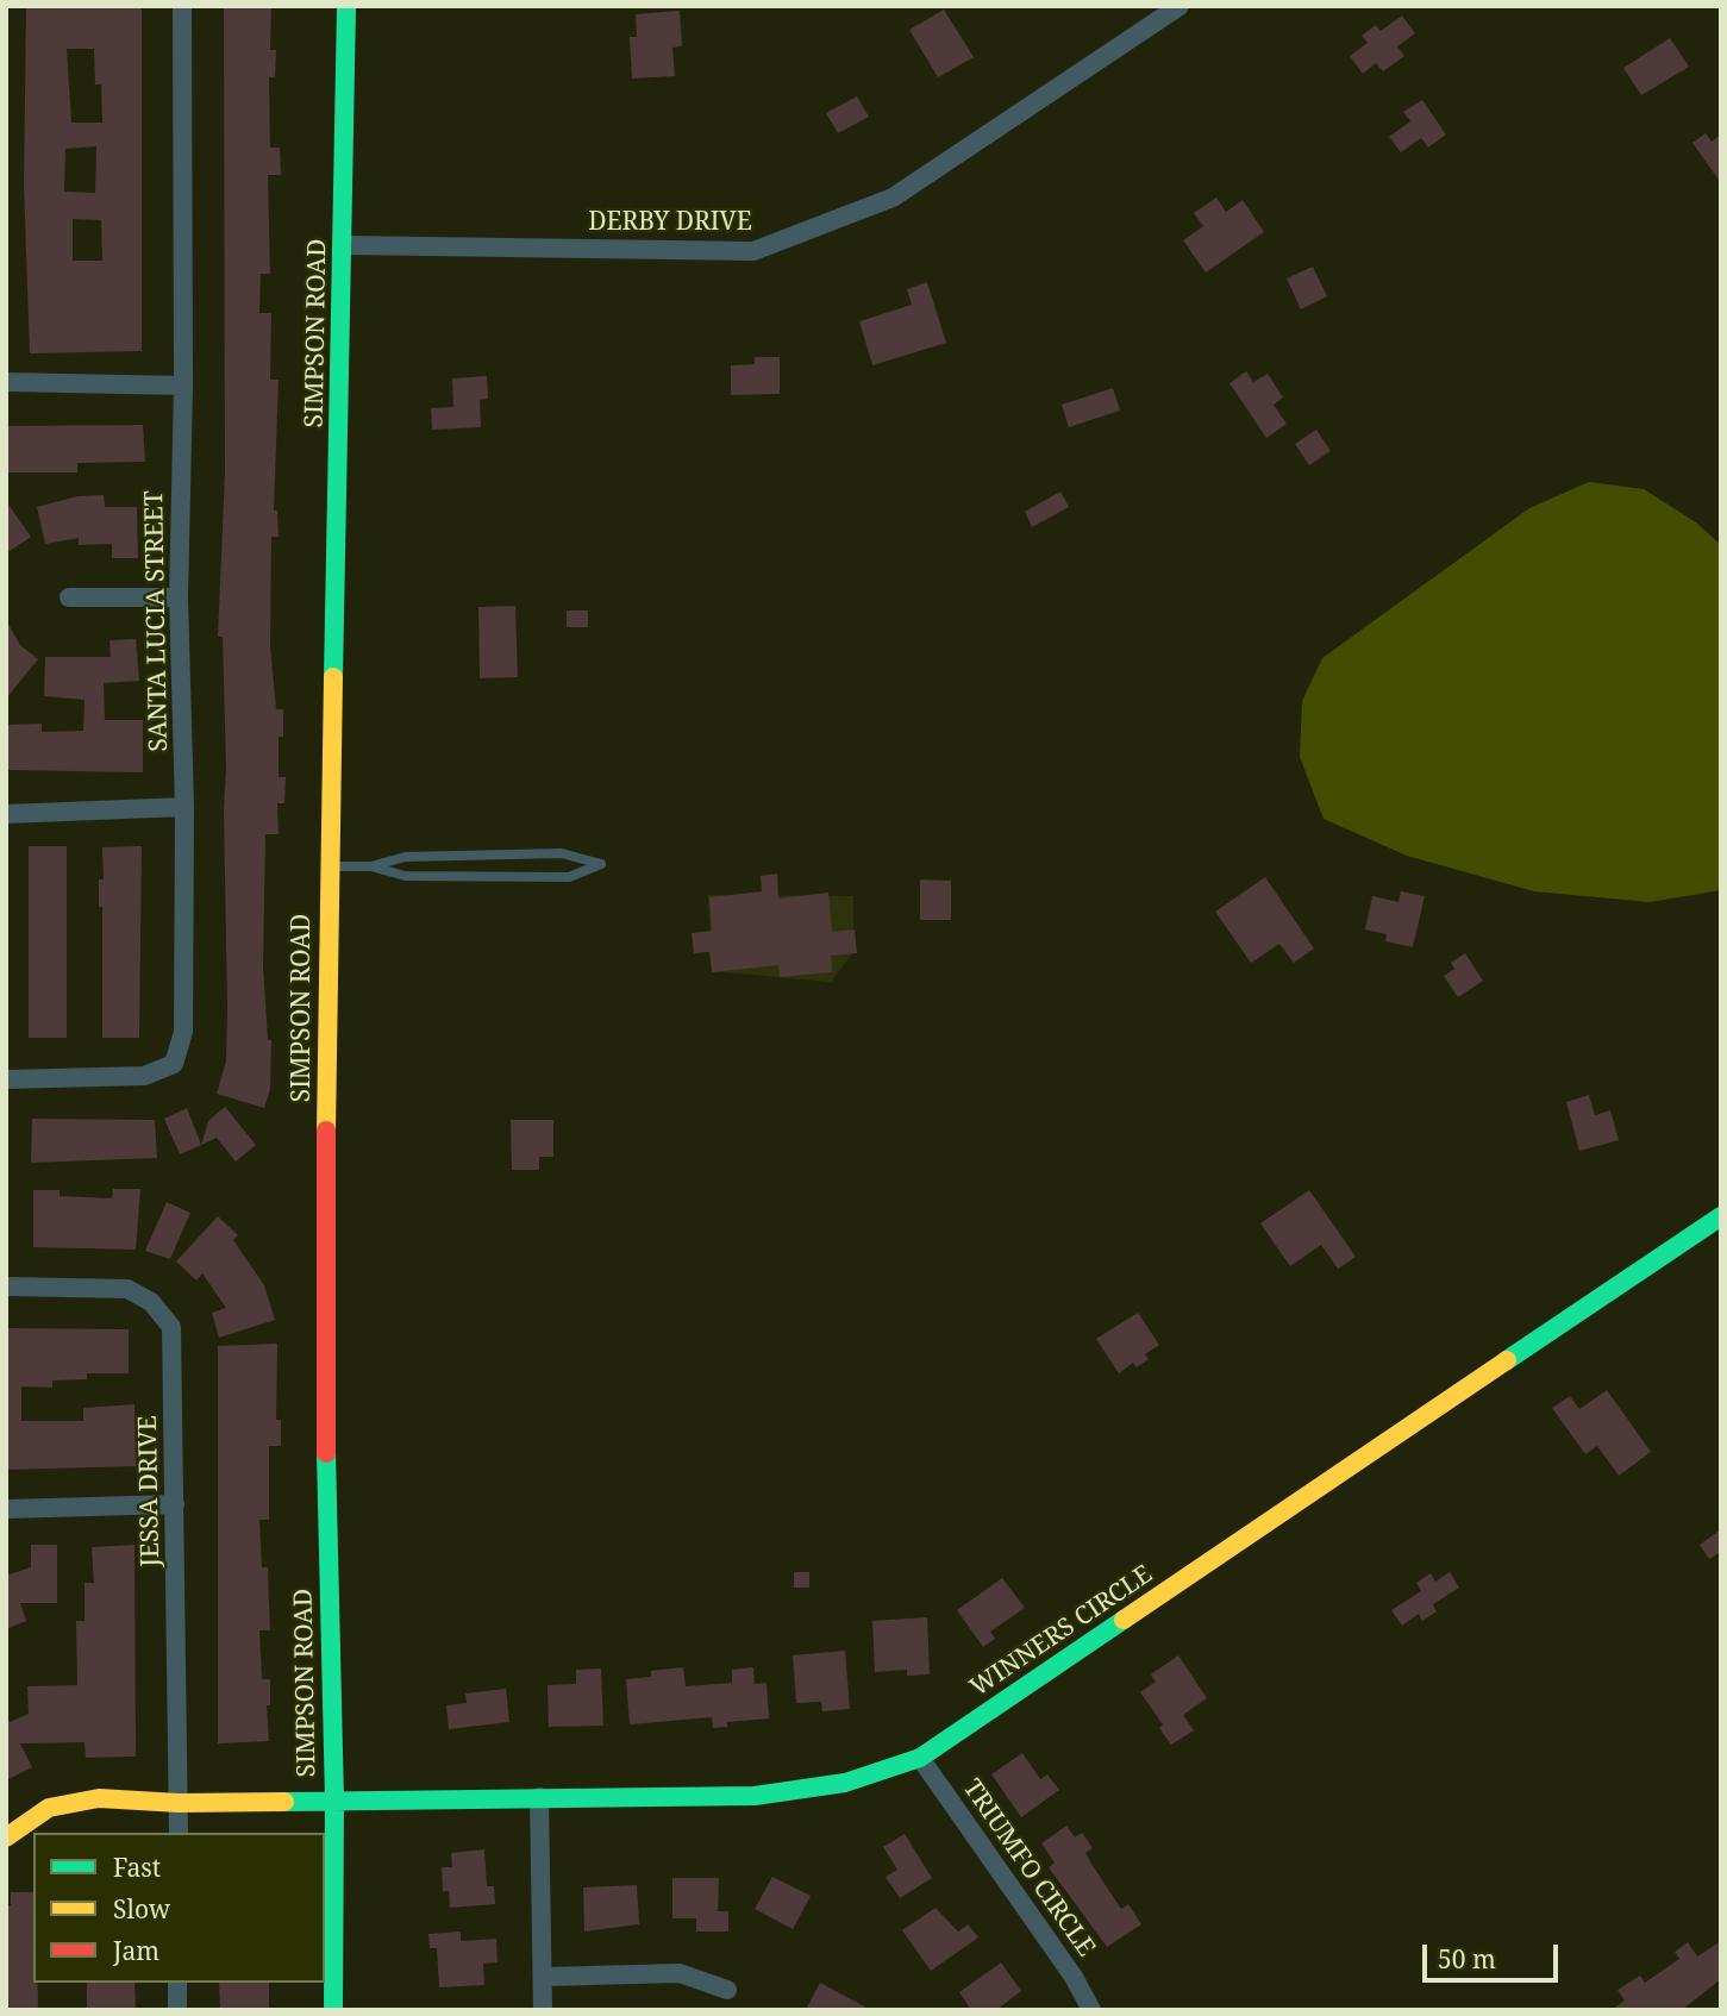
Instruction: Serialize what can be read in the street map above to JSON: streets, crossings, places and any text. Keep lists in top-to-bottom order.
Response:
{
  "streets": {
    "main road": ["SIMPSON ROAD", "WINNERS CIRCLE"],
    "street": [
      "DERBY DRIVE",
      "SANTA LUCIA STREET",
      "JESSA DRIVE",
      "TRIUMFO CIRCLE"
    ]
  },
  "crossings": [
    ["DERBY DRIVE", "SIMPSON ROAD"],
    ["SIMPSON ROAD", "WINNERS CIRCLE"],
    ["JESSA DRIVE", "WINNERS CIRCLE"],
    ["WINNERS CIRCLE", "TRIUMFO CIRCLE"]
  ],
  "legend": ["Fast", "Slow", "Jam"],
  "scale_bar": "50 m"
}
